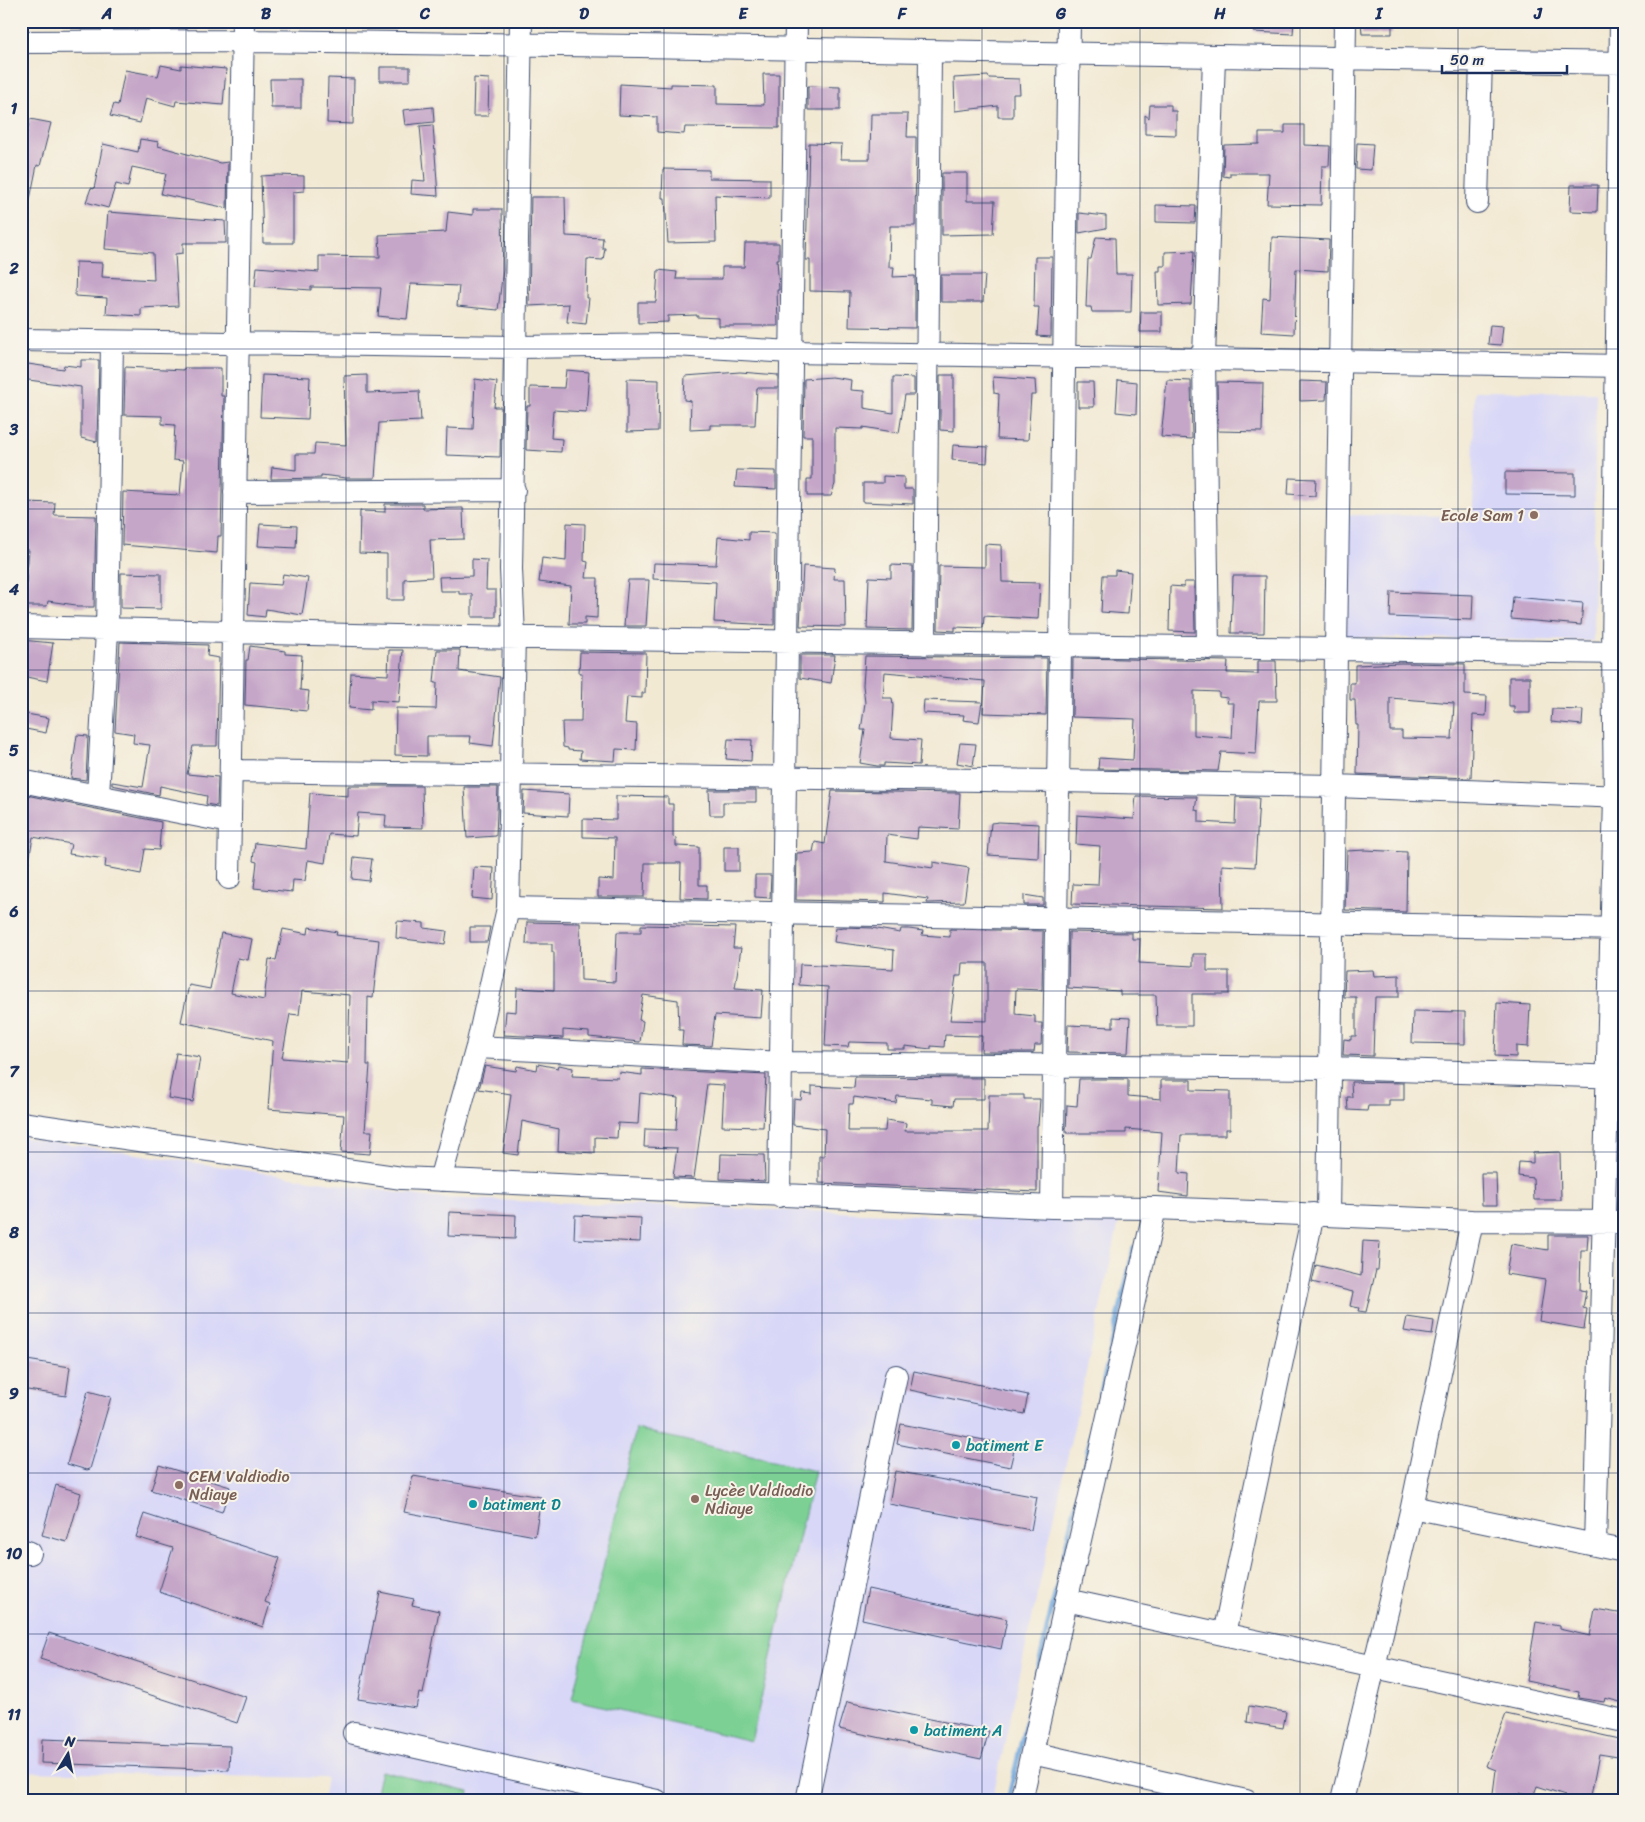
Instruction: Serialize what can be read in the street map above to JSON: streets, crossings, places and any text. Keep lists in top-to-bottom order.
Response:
{
  "places": [
    "Ecole Sam 1",
    "batiment E",
    "CEM Valdiodio Ndiaye",
    "Lycèe Valdiodio Ndiaye",
    "batiment D",
    "batiment A"
  ],
  "scale_bar": "50 m",
  "north": "top",
  "grid": {
    "columns": [
      "A",
      "B",
      "C",
      "D",
      "E",
      "F",
      "G",
      "H",
      "I",
      "J"
    ],
    "rows": [
      "1",
      "2",
      "3",
      "4",
      "5",
      "6",
      "7",
      "8",
      "9",
      "10",
      "11"
    ]
  }
}
